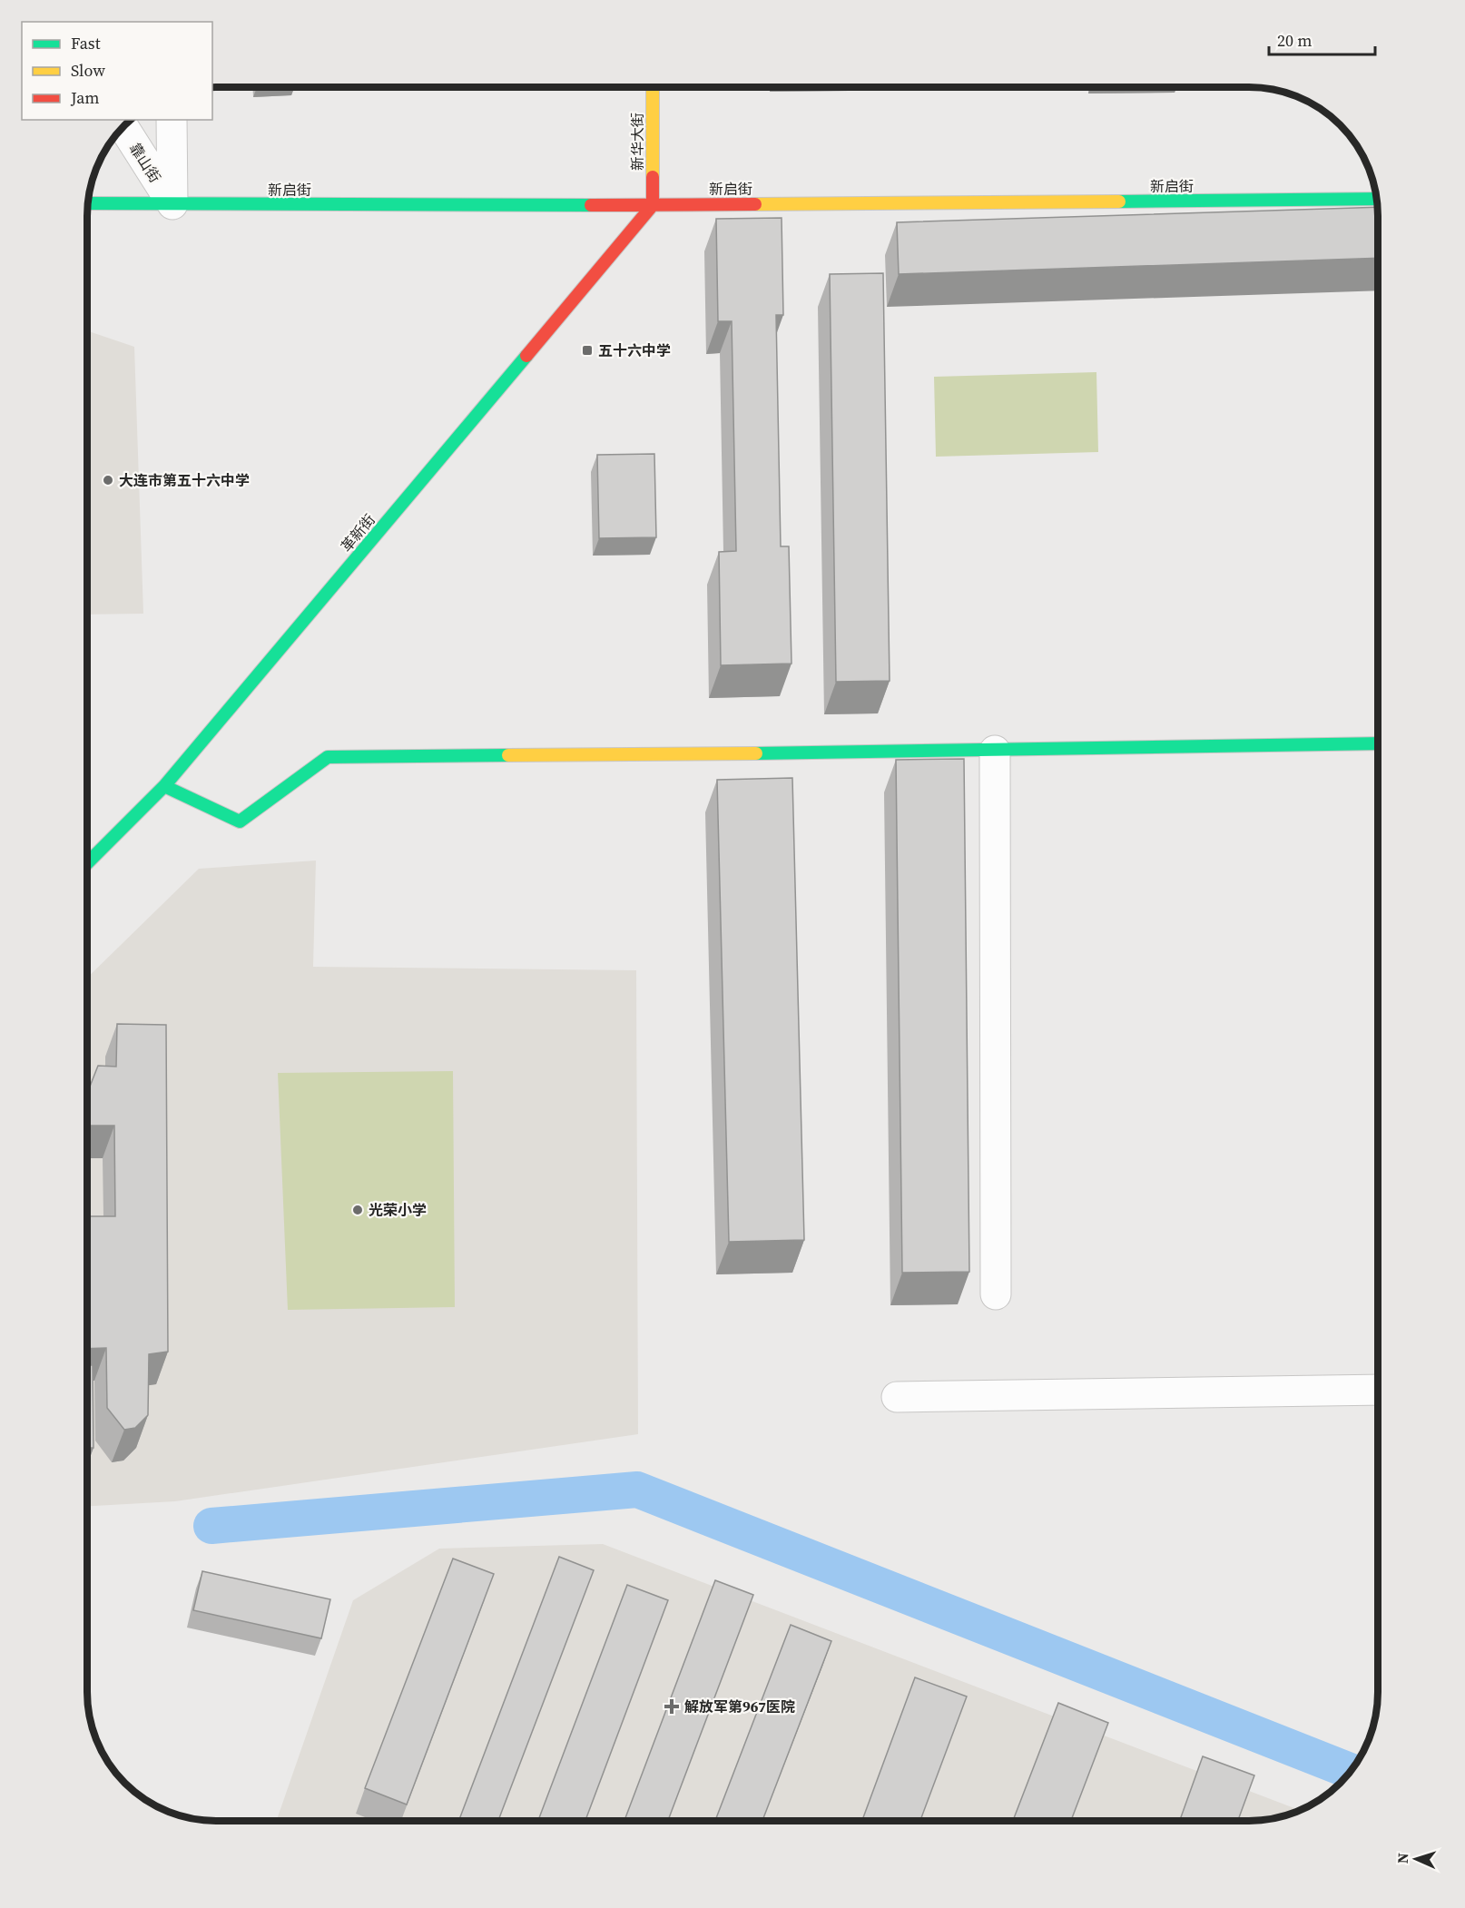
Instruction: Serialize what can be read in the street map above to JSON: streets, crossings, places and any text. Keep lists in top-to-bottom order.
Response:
{
  "streets": {
    "street": [
      "新华大街",
      "靠山街",
      "新启街",
      "革新街"
    ]
  },
  "crossings": [
    ["新华大街", "新启街"],
    ["新华大街", "革新街"],
    ["靠山街", "新启街"],
    ["新启街", "革新街"]
  ],
  "places": {
    "transit": ["五十六中学"],
    "other": ["大连市第五十六中学", "光荣小学"],
    "health": ["解放军第967医院"]
  },
  "legend": ["Fast", "Slow", "Jam"],
  "scale_bar": "20 m",
  "north": "left"
}
